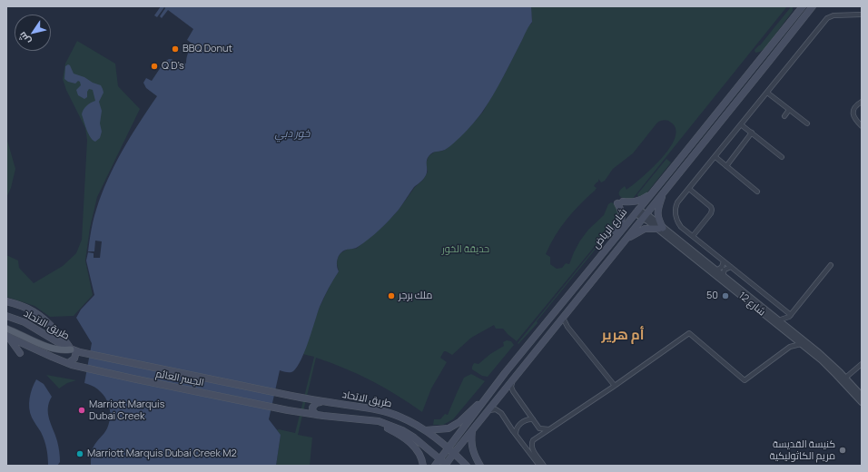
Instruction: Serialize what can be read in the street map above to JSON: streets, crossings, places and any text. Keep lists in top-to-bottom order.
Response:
{
  "streets": {
    "main road": ["شارع الرياض", "طريق الاتحاد", "الجسر العائم"],
    "street": ["شارع 12"]
  },
  "crossings": [
    ["شارع الرياض", "شارع 12"],
    ["شارع الرياض", "طريق الاتحاد"],
    ["طريق الاتحاد", "الجسر العائم"]
  ],
  "districts": ["أم هرير"],
  "water": ["خور دبي"],
  "parks": ["حديقة الخور"],
  "places": [
    "BBQ Donut",
    "Q D’s",
    "ملك برجر",
    "50",
    "Marriott Marquis Dubai Creek",
    "كنيسة القديسة مريم الكاثوليكية",
    "Marriott Marquis Dubai Creek M2"
  ],
  "north": "bottom left"
}
